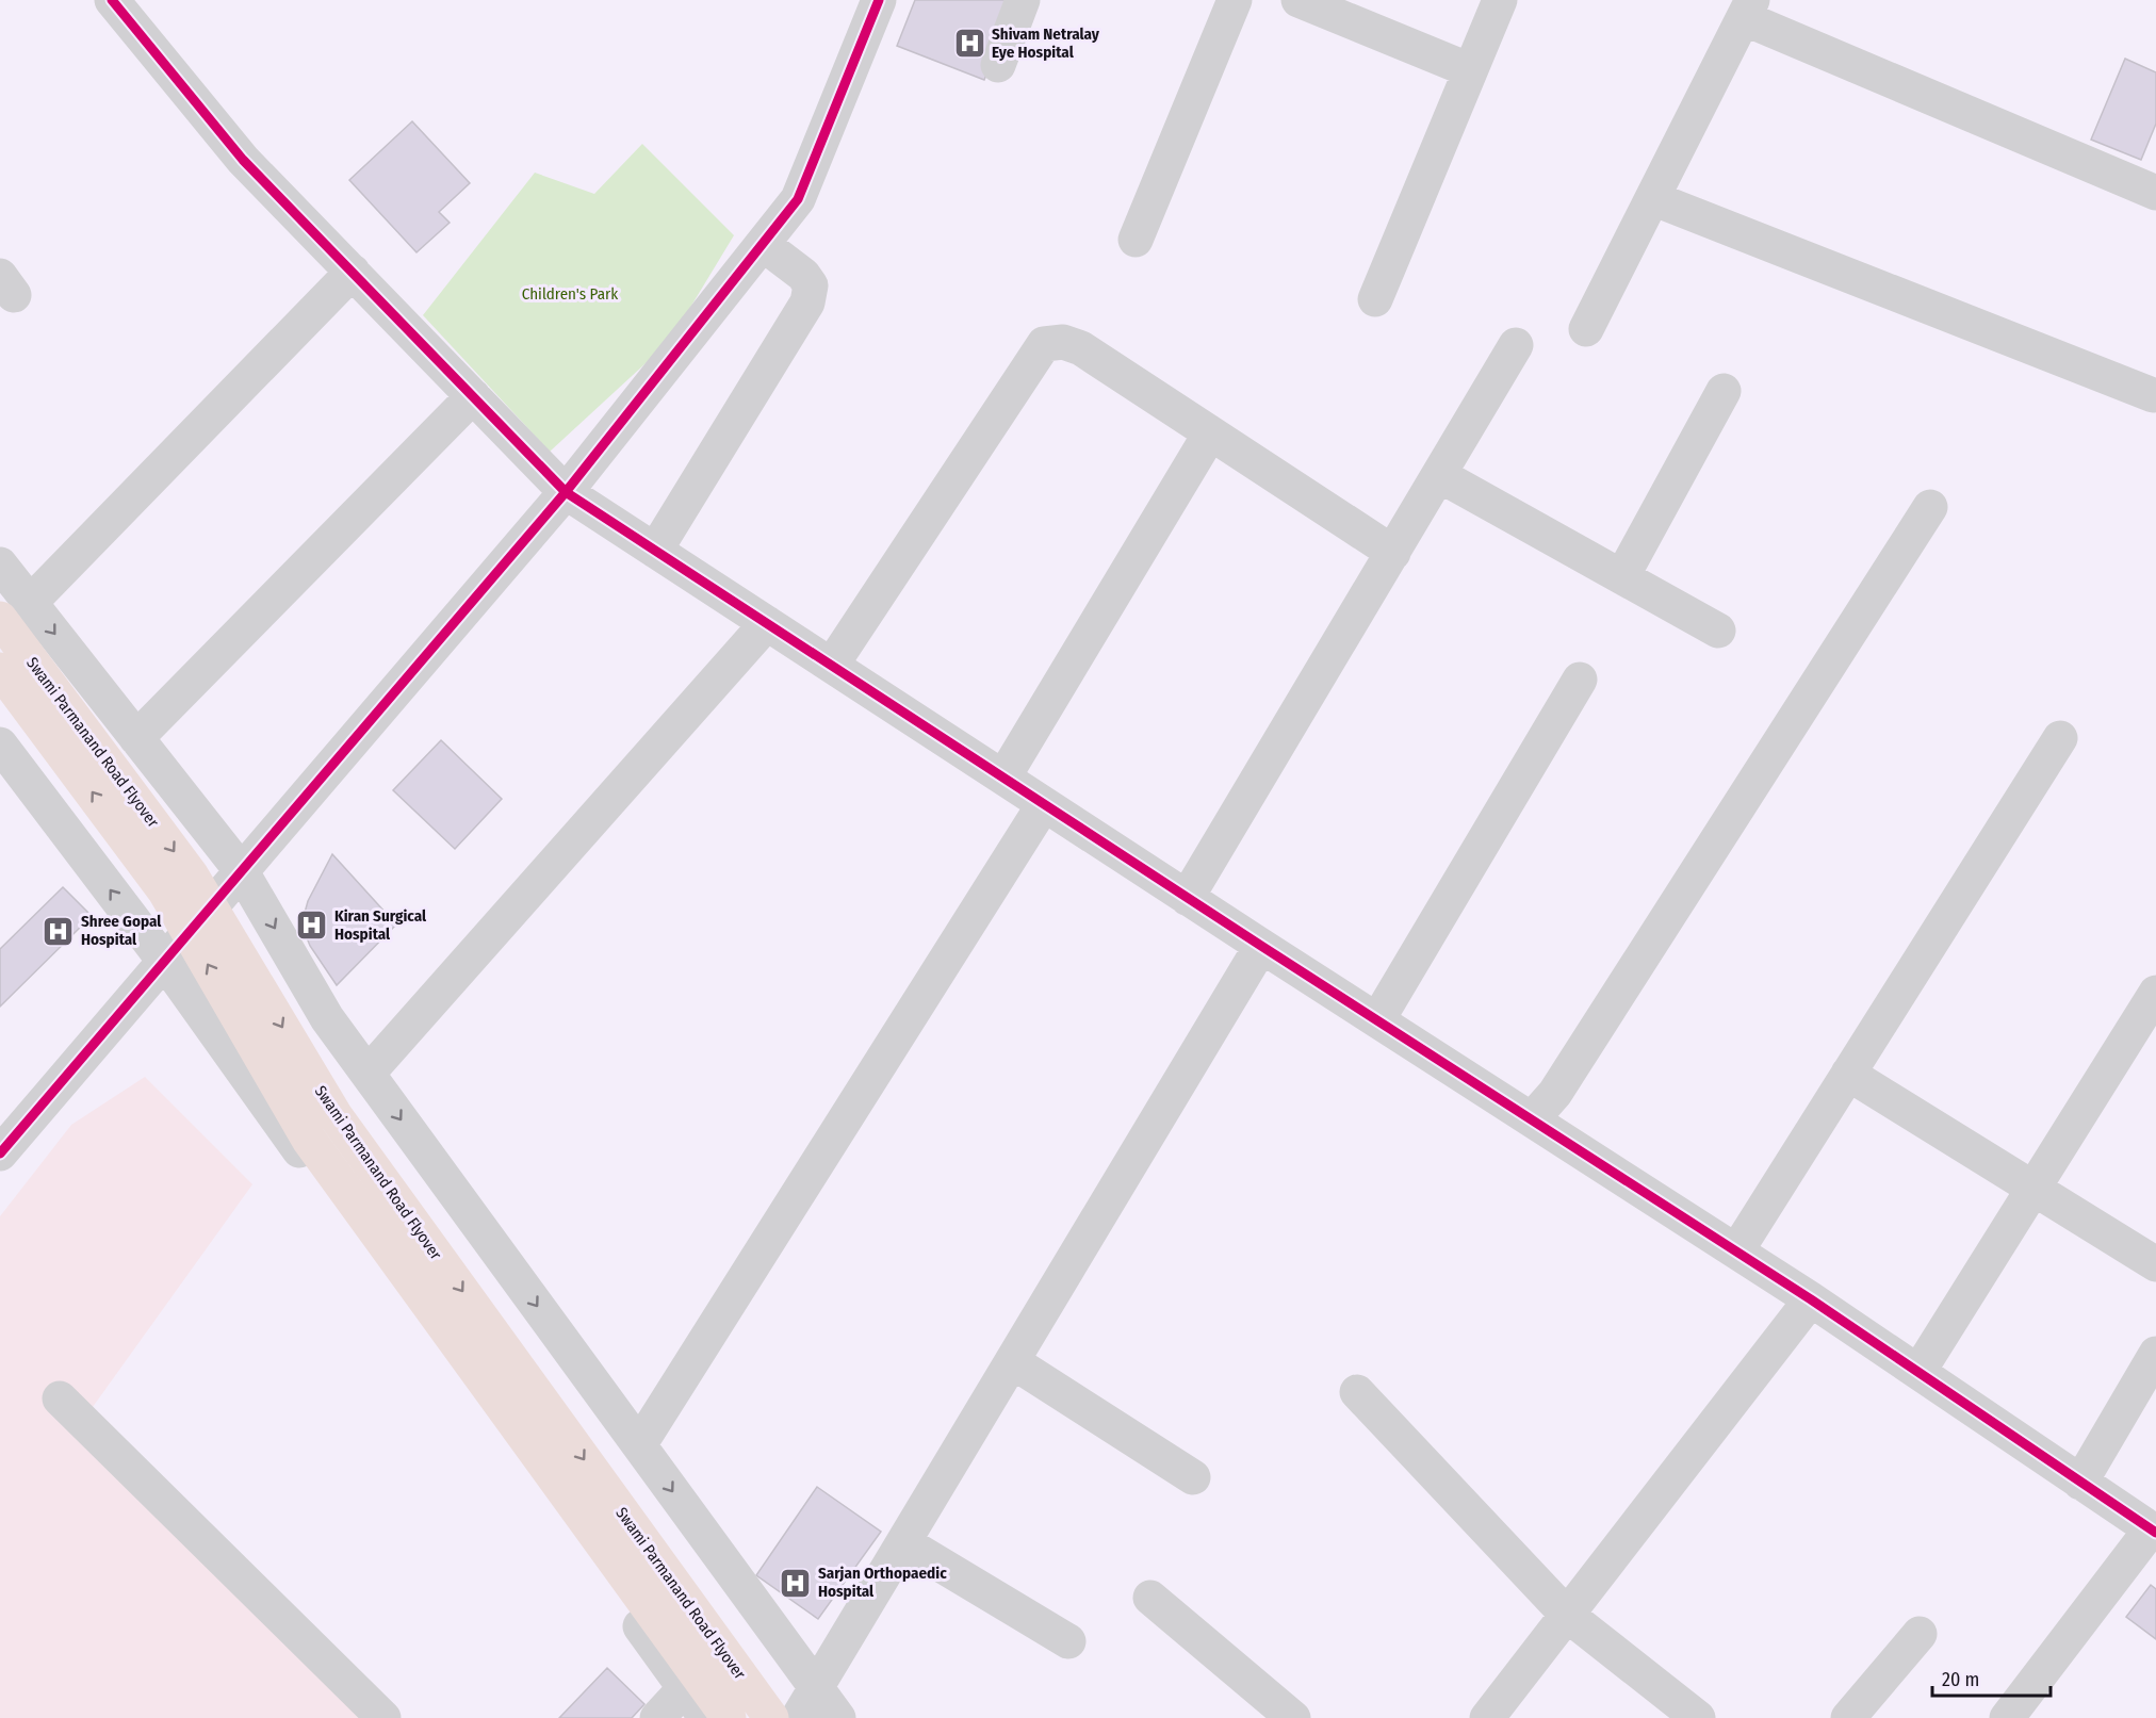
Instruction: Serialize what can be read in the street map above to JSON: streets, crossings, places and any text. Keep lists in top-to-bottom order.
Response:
{
  "streets": {
    "highway": ["Swami Parmanand Road Flyover"]
  },
  "parks": ["Children's Park"],
  "places": {
    "hospital": [
      "Shivam Netralay Eye Hospital",
      "Kiran Surgical Hospital",
      "Shree Gopal Hospital",
      "Sarjan Orthopaedic Hospital"
    ]
  },
  "scale_bar": "20 m"
}
